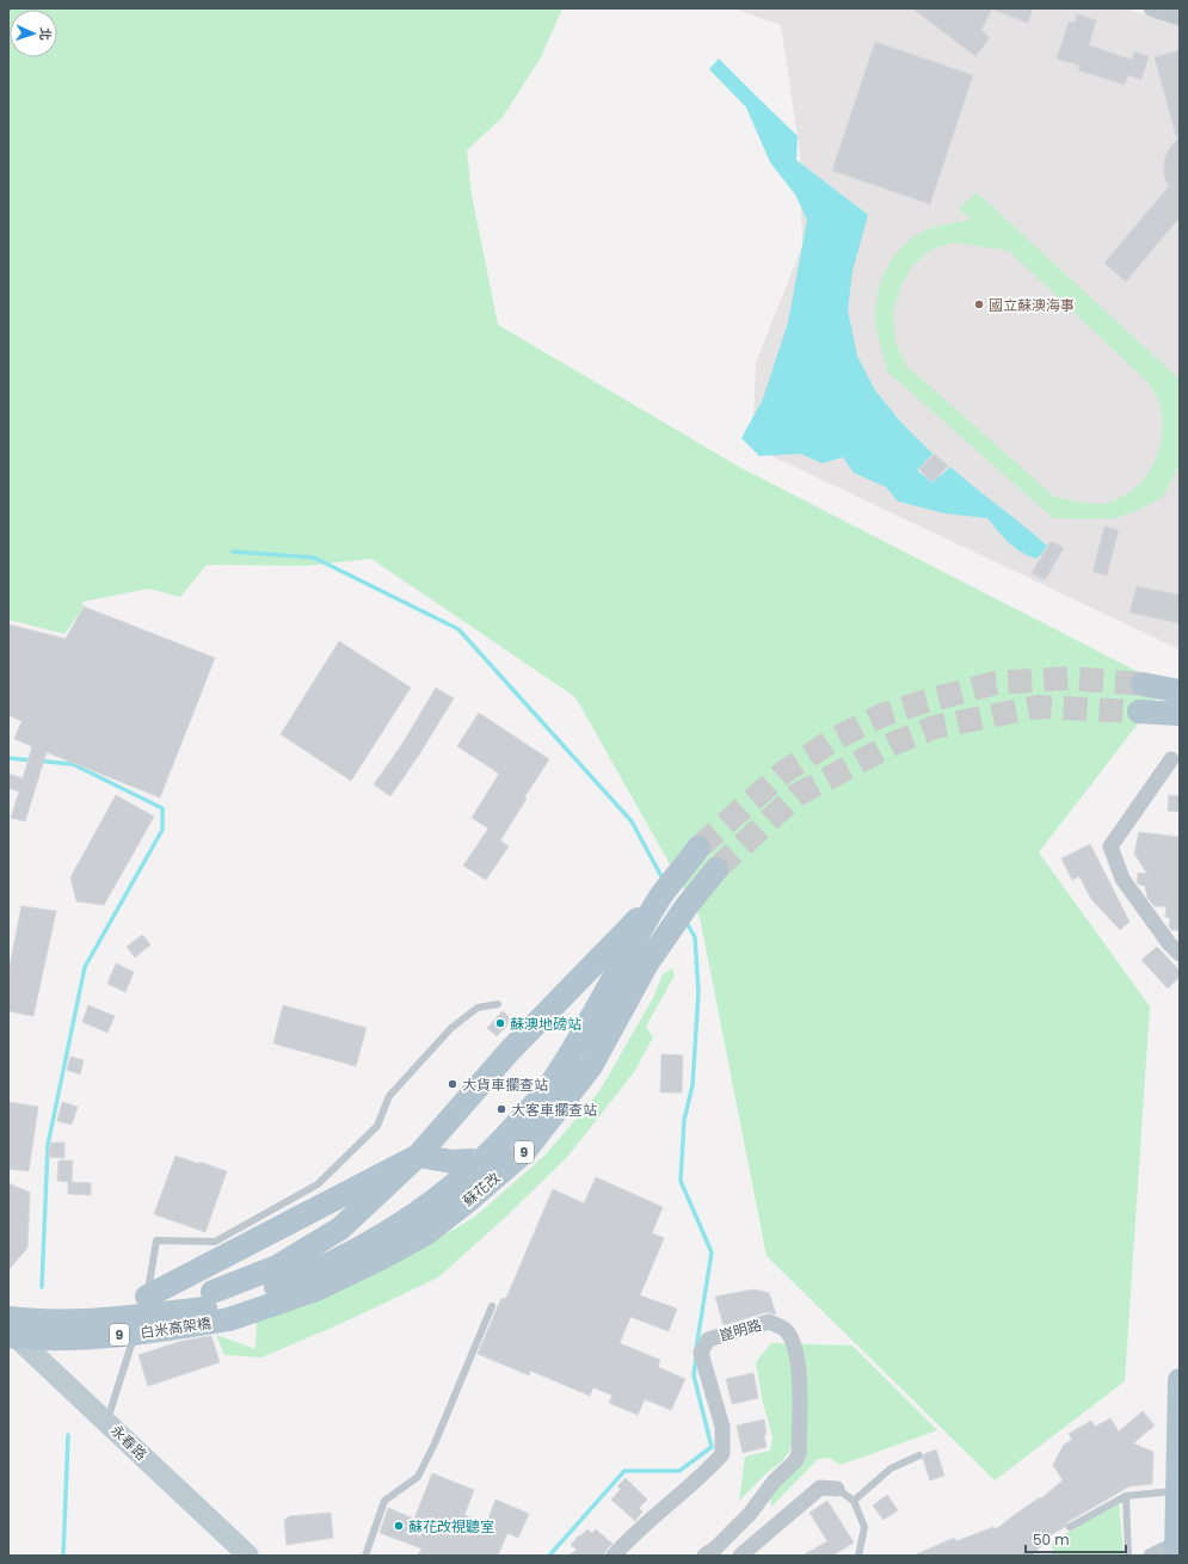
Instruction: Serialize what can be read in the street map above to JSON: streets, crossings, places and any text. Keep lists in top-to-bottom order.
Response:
{
  "streets": {
    "main road": ["9", "蘇花改", "白米高架橋"],
    "street": ["崑明路", "永春路"]
  },
  "crossings": [
    ["蘇花改", "白米高架橋"]
  ],
  "places": [
    "國立蘇澳海事",
    "蘇澳地磅站",
    "大貨車攔查站",
    "大客車攔查站",
    "蘇花改視聽室"
  ],
  "scale_bar": "50 m",
  "north": "right"
}
